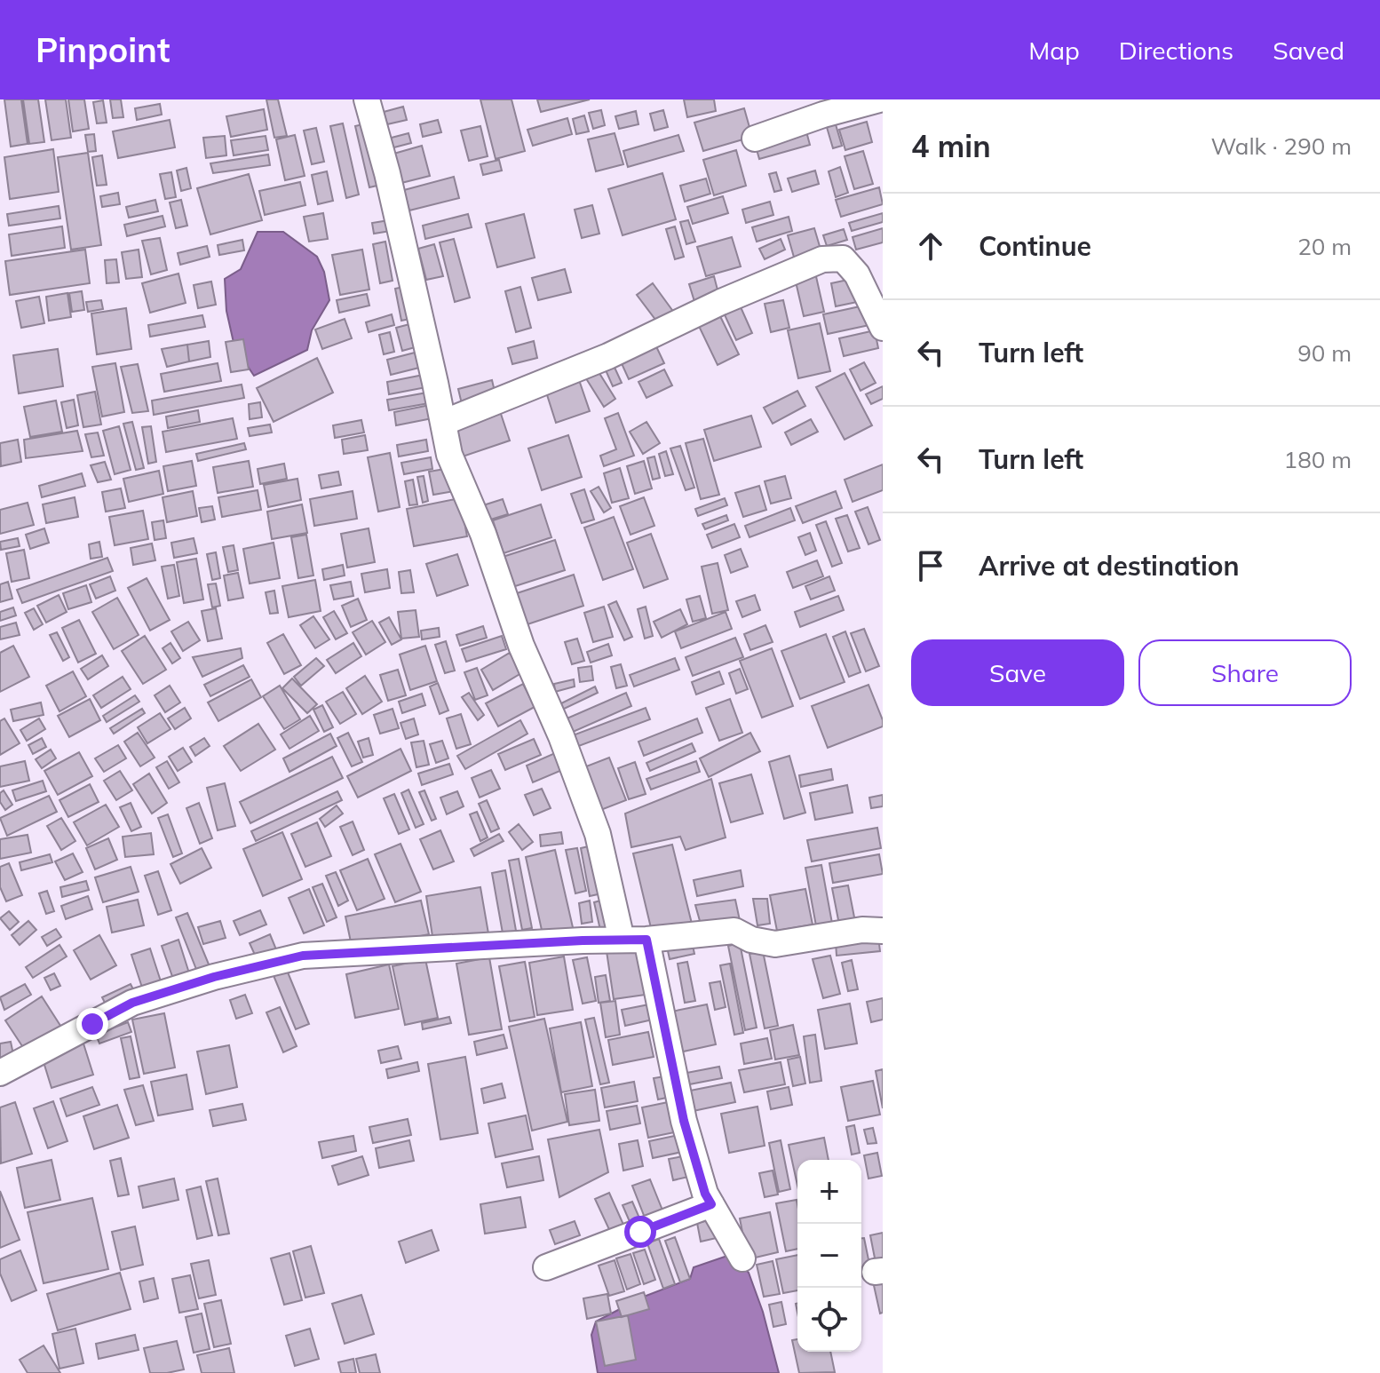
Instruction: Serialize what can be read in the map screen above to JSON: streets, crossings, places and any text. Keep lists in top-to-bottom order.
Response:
{
  "page": {
    "header": "Pinpoint",
    "nav": ["Map", "Directions", "Saved"],
    "heading": ["4 min", "Walk · 290 m"],
    "list": [
      ["Continue", "20 m"],
      ["Turn left", "90 m"],
      ["Turn left", "180 m"],
      "Arrive at destination"
    ],
    "buttons": ["Save", "Share"],
    "map_buttons": ["+", "−"]
  }
}
